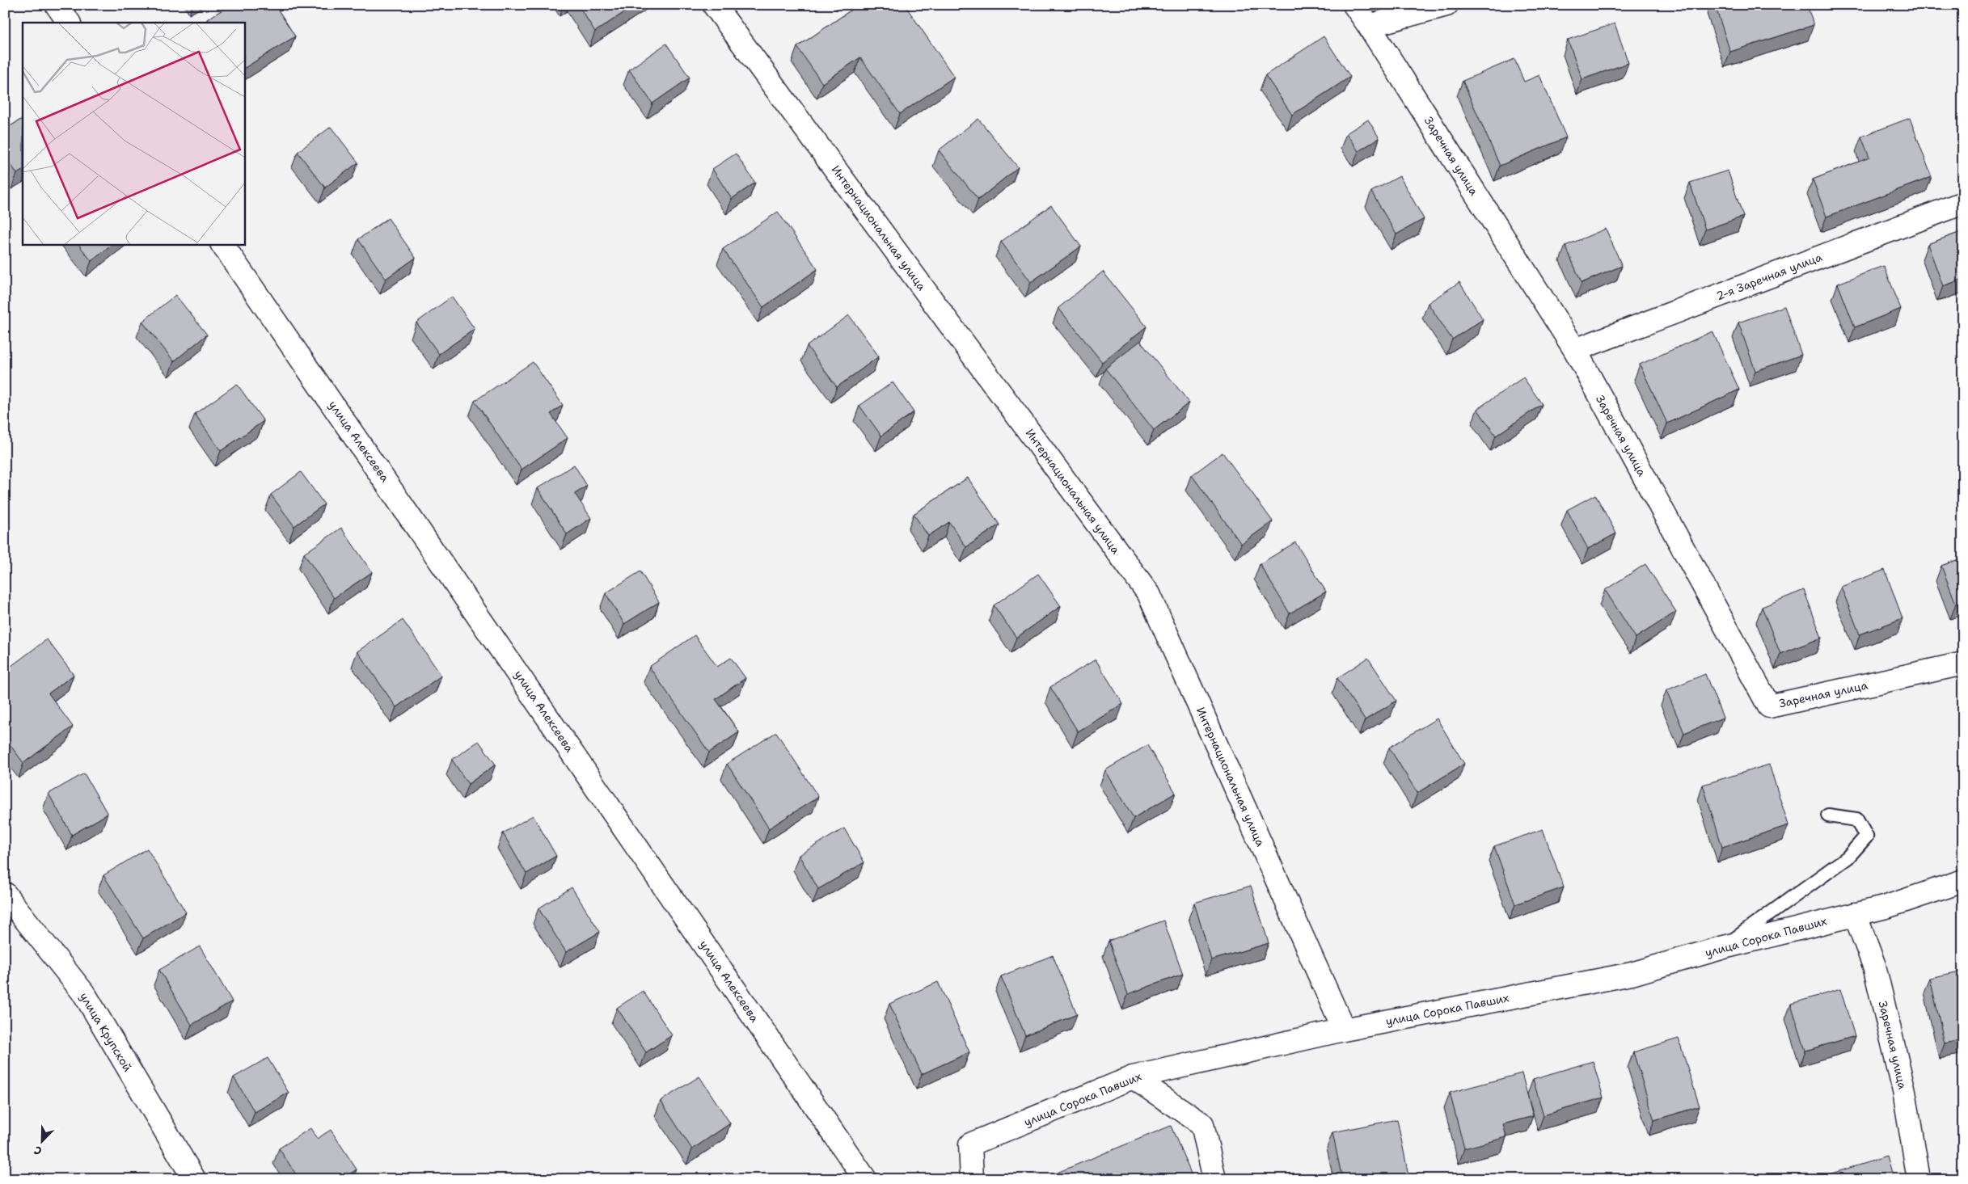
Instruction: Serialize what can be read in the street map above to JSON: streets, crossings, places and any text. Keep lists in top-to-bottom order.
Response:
{
  "streets": {
    "street": [
      "Заречная улица",
      "Интернациональная улица",
      "2-я Заречная улица",
      "улица Алексеева",
      "улица Сорока Павших",
      "улица Крупской"
    ]
  },
  "crossings": [
    ["Заречная улица", "2-я Заречная улица"],
    ["Заречная улица", "улица Сорока Павших"],
    ["Интернациональная улица", "улица Сорока Павших"]
  ],
  "north": "bottom left"
}
